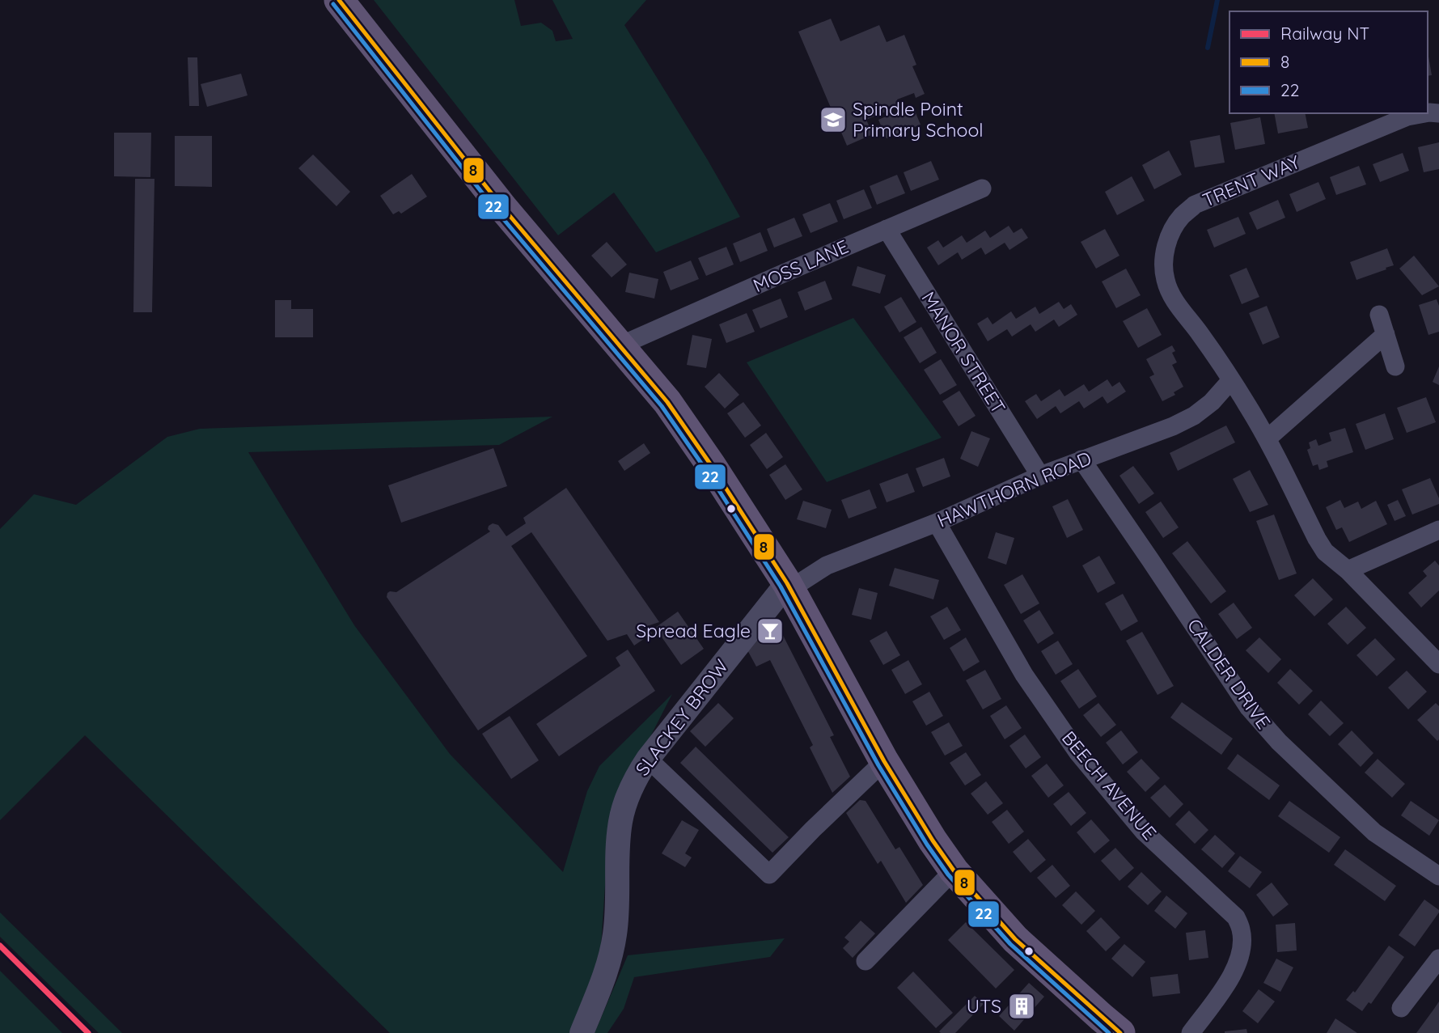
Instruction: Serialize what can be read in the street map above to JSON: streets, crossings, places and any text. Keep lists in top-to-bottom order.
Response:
{
  "streets": {
    "street": [
      "TRENT WAY",
      "MOSS LANE",
      "MANOR STREET",
      "HAWTHORN ROAD",
      "CALDER DRIVE",
      "SLACKEY BROW",
      "BEECH AVENUE"
    ]
  },
  "crossings": [
    ["TRENT WAY", "HAWTHORN ROAD"],
    ["MOSS LANE", "MANOR STREET"],
    ["MANOR STREET", "HAWTHORN ROAD"],
    ["HAWTHORN ROAD", "CALDER DRIVE"],
    ["HAWTHORN ROAD", "SLACKEY BROW"],
    ["HAWTHORN ROAD", "BEECH AVENUE"]
  ],
  "places": {
    "school or university": ["Spindle Point Primary School"],
    "bar": ["Spread Eagle"],
    "building": ["UTS"]
  },
  "lines": ["transit line 8", "transit line 22", "rail line NT"],
  "legend": ["Railway NT", "8", "22"]
}
